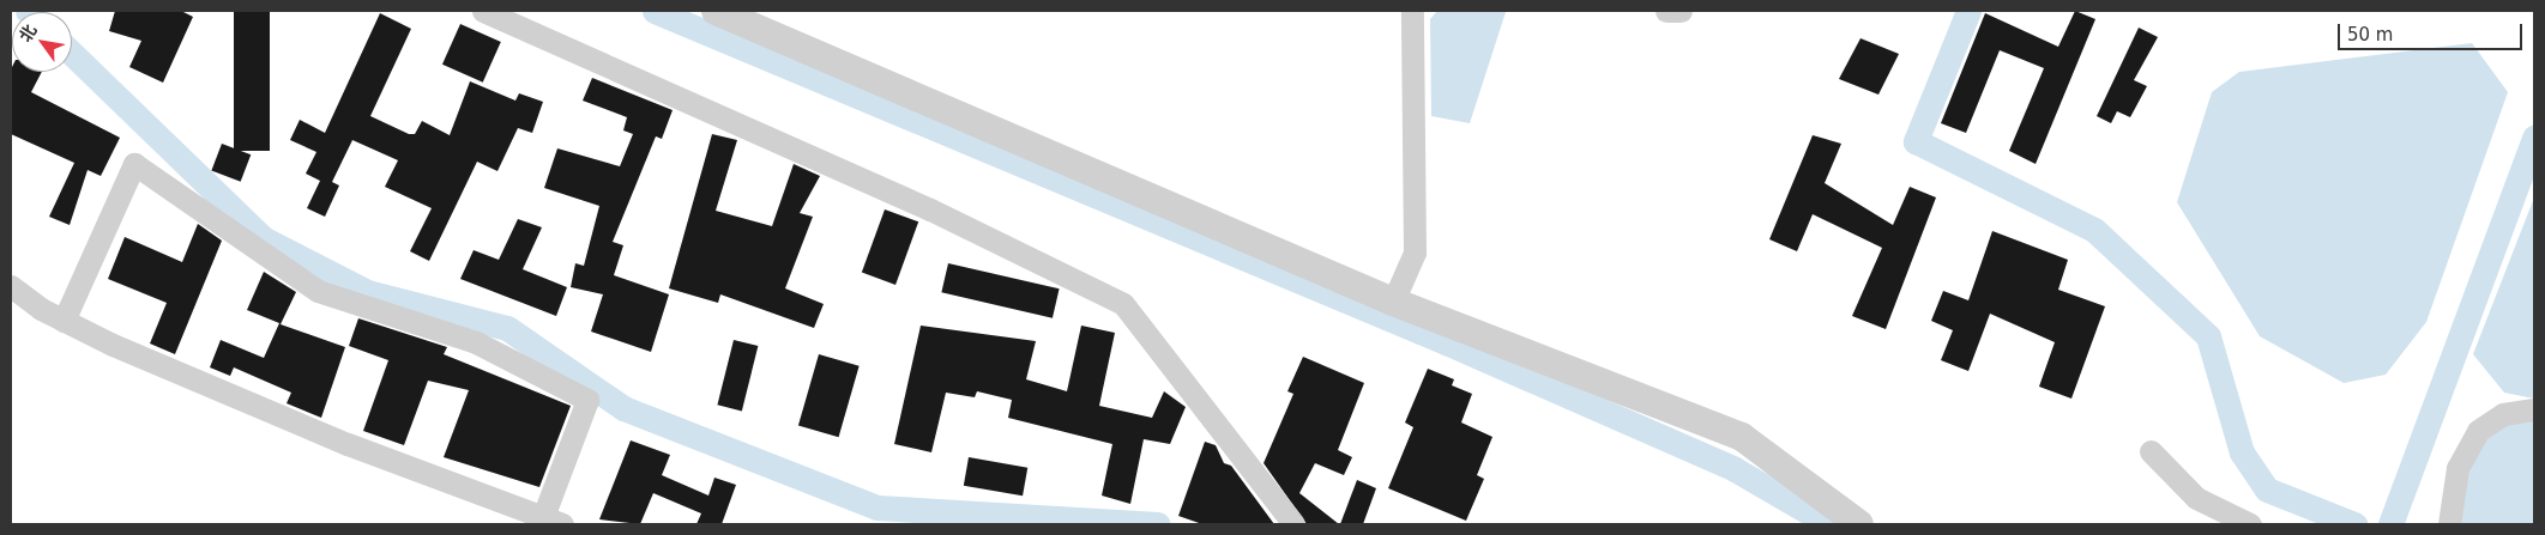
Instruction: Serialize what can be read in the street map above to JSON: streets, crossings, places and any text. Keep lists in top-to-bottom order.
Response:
{
  "scale_bar": "50 m",
  "north": "top left"
}
